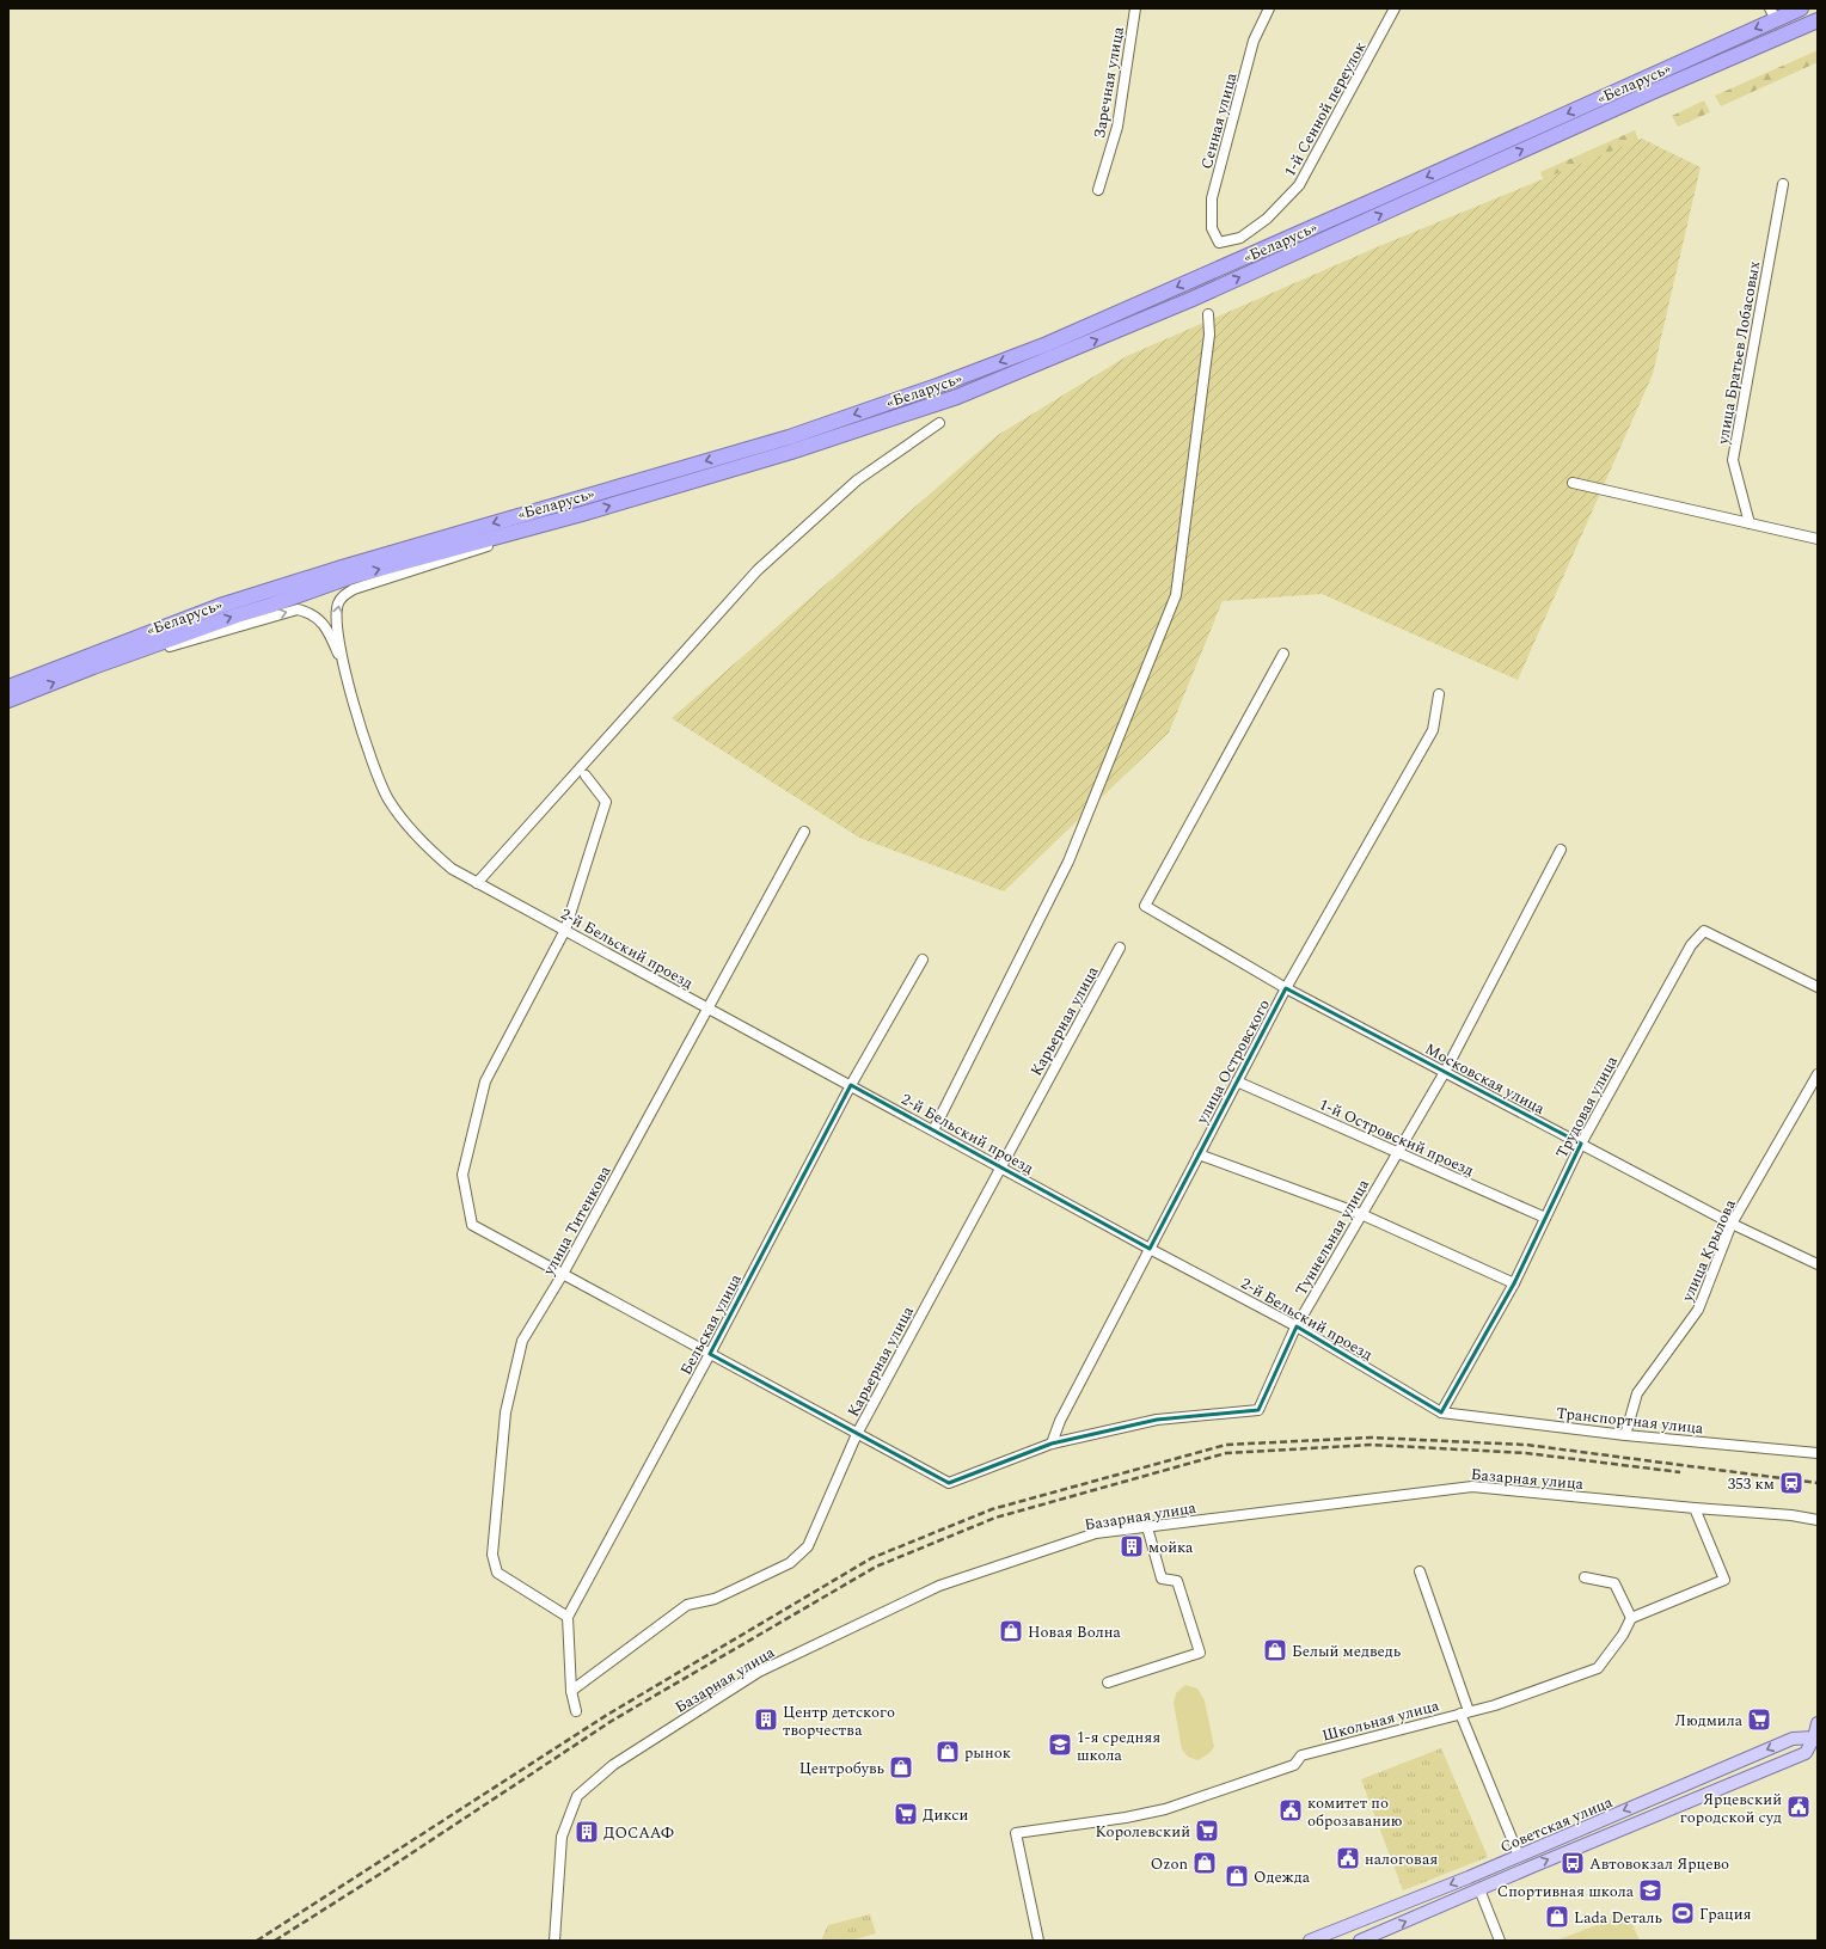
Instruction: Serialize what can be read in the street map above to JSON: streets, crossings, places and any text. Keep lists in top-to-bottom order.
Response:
{
  "streets": {
    "highway": ["«Беларусь»"],
    "main road": ["Советская улица"],
    "street": [
      "Заречная улица",
      "1-й Сенной переулок",
      "Сенная улица",
      "улица Братьев Лобасовых",
      "2-й Бельский проезд",
      "Карьерная улица",
      "улица Островского",
      "Московская улица",
      "Трудовая улица",
      "1-й Островский проезд",
      "улица Титенкова",
      "Туннельная улица",
      "улица Крылова",
      "Бельская улица",
      "Транспортная улица",
      "Базарная улица",
      "Школьная улица"
    ]
  },
  "crossings": [
    ["1-й Сенной переулок", "Сенная улица"],
    ["2-й Бельский проезд", "Карьерная улица"],
    ["2-й Бельский проезд", "улица Островского"],
    ["2-й Бельский проезд", "Трудовая улица"],
    ["2-й Бельский проезд", "улица Титенкова"],
    ["2-й Бельский проезд", "Туннельная улица"],
    ["2-й Бельский проезд", "Бельская улица"],
    ["2-й Бельский проезд", "Транспортная улица"],
    ["Карьерная улица", "Туннельная улица"],
    ["улица Островского", "Московская улица"],
    ["улица Островского", "1-й Островский проезд"],
    ["улица Островского", "Туннельная улица"],
    ["Московская улица", "Трудовая улица"],
    ["Московская улица", "Туннельная улица"],
    ["Московская улица", "улица Крылова"],
    ["Трудовая улица", "1-й Островский проезд"],
    ["Трудовая улица", "Транспортная улица"],
    ["1-й Островский проезд", "Туннельная улица"],
    ["улица Титенкова", "Бельская улица"],
    ["улица Крылова", "Транспортная улица"]
  ],
  "places": {
    "station": ["353 км"],
    "building": ["мойка", "Центр детского творчества", "ДОСААФ"],
    "shop": [
      "Новая Волна",
      "Белый медведь",
      "рынок",
      "Центробувь",
      "Ozon",
      "Одежда",
      "Lada Dеталь"
    ],
    "supermarket": ["Людмила", "Дикси", "Королевский"],
    "school or university": ["1-я средняя школа", "Спортивная школа"],
    "public building": ["Ярцевский городской суд", "комитет по оброзаванию", "налоговая"],
    "bus stop": ["Автовокзал Ярцево"],
    "sports": ["Грация"]
  }
}
